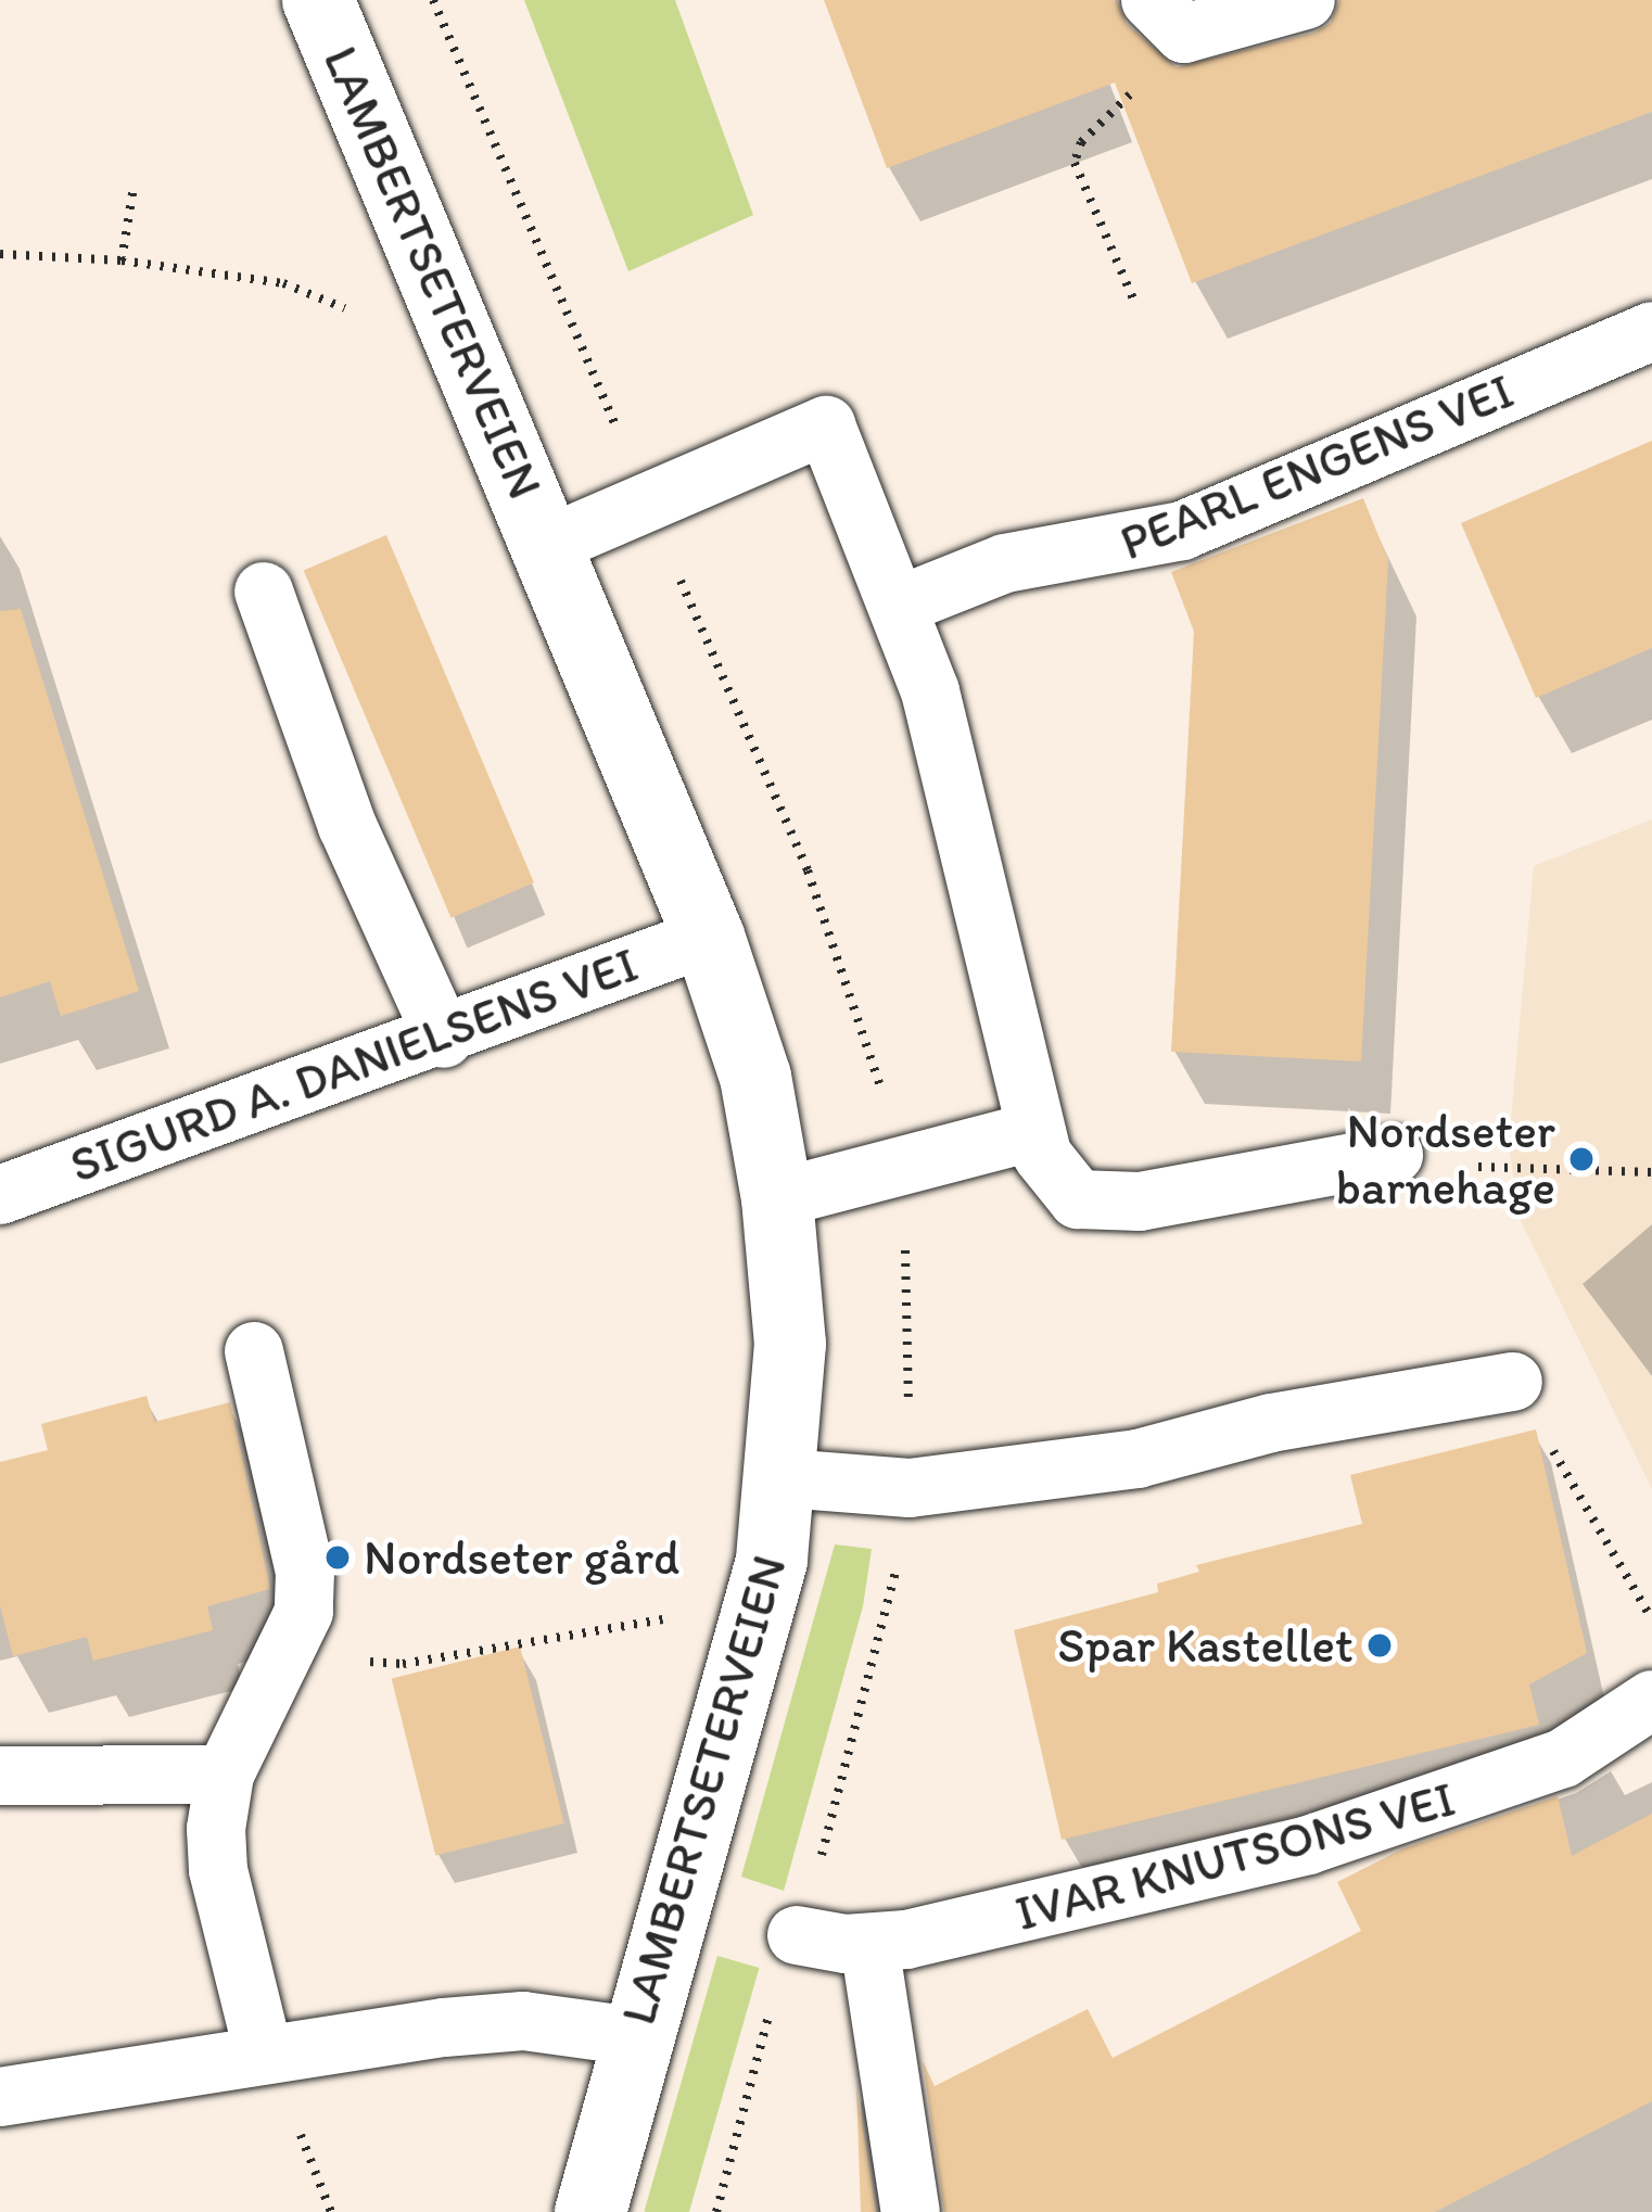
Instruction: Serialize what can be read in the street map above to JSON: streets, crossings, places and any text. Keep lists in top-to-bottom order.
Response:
{
  "streets": {
    "main road": ["LAMBERTSETERVEIEN"],
    "lane": ["PEARL ENGENS VEI", "SIGURD A. DANIELSENS VEI", "IVAR KNUTSONS VEI"]
  },
  "crossings": [
    ["LAMBERTSETERVEIEN", "PEARL ENGENS VEI"],
    ["LAMBERTSETERVEIEN", "SIGURD A. DANIELSENS VEI"]
  ],
  "places": ["Nordseter barnehage", "Nordseter gård", "Spar Kastellet"]
}
